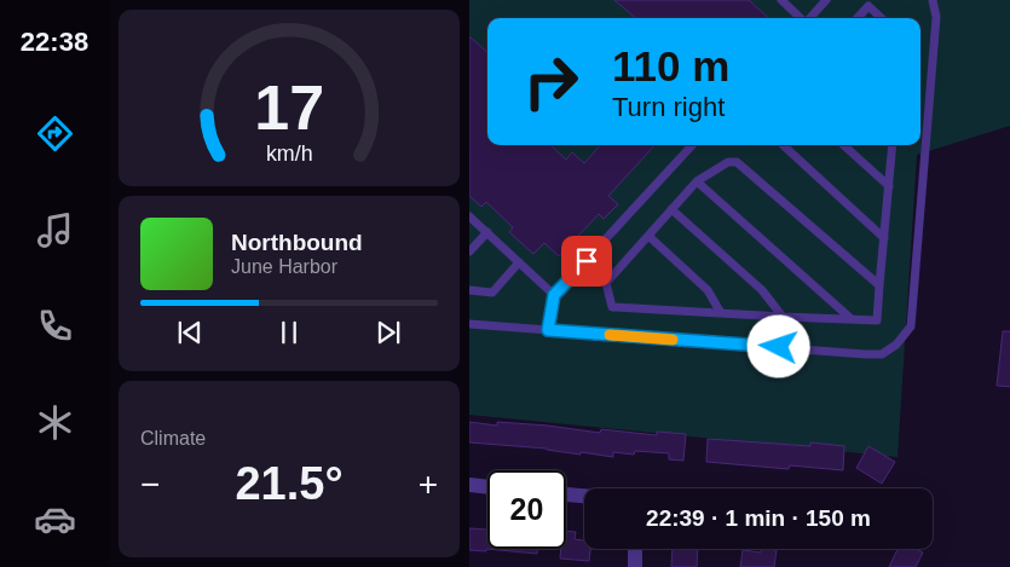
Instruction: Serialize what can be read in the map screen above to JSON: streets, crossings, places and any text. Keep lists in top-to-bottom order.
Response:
{
  "page": {
    "tabs": "22:38",
    "turn": ["110 m", "Turn right"],
    "song": ["Northbound", "June Harbor"],
    "tile": "Climate",
    "heat": ["−", "21.5°", "+"],
    "limit": "20",
    "trip": "22:39 · 1 min · 150 m",
    "gauge": ["17", "km/h"]
  }
}
